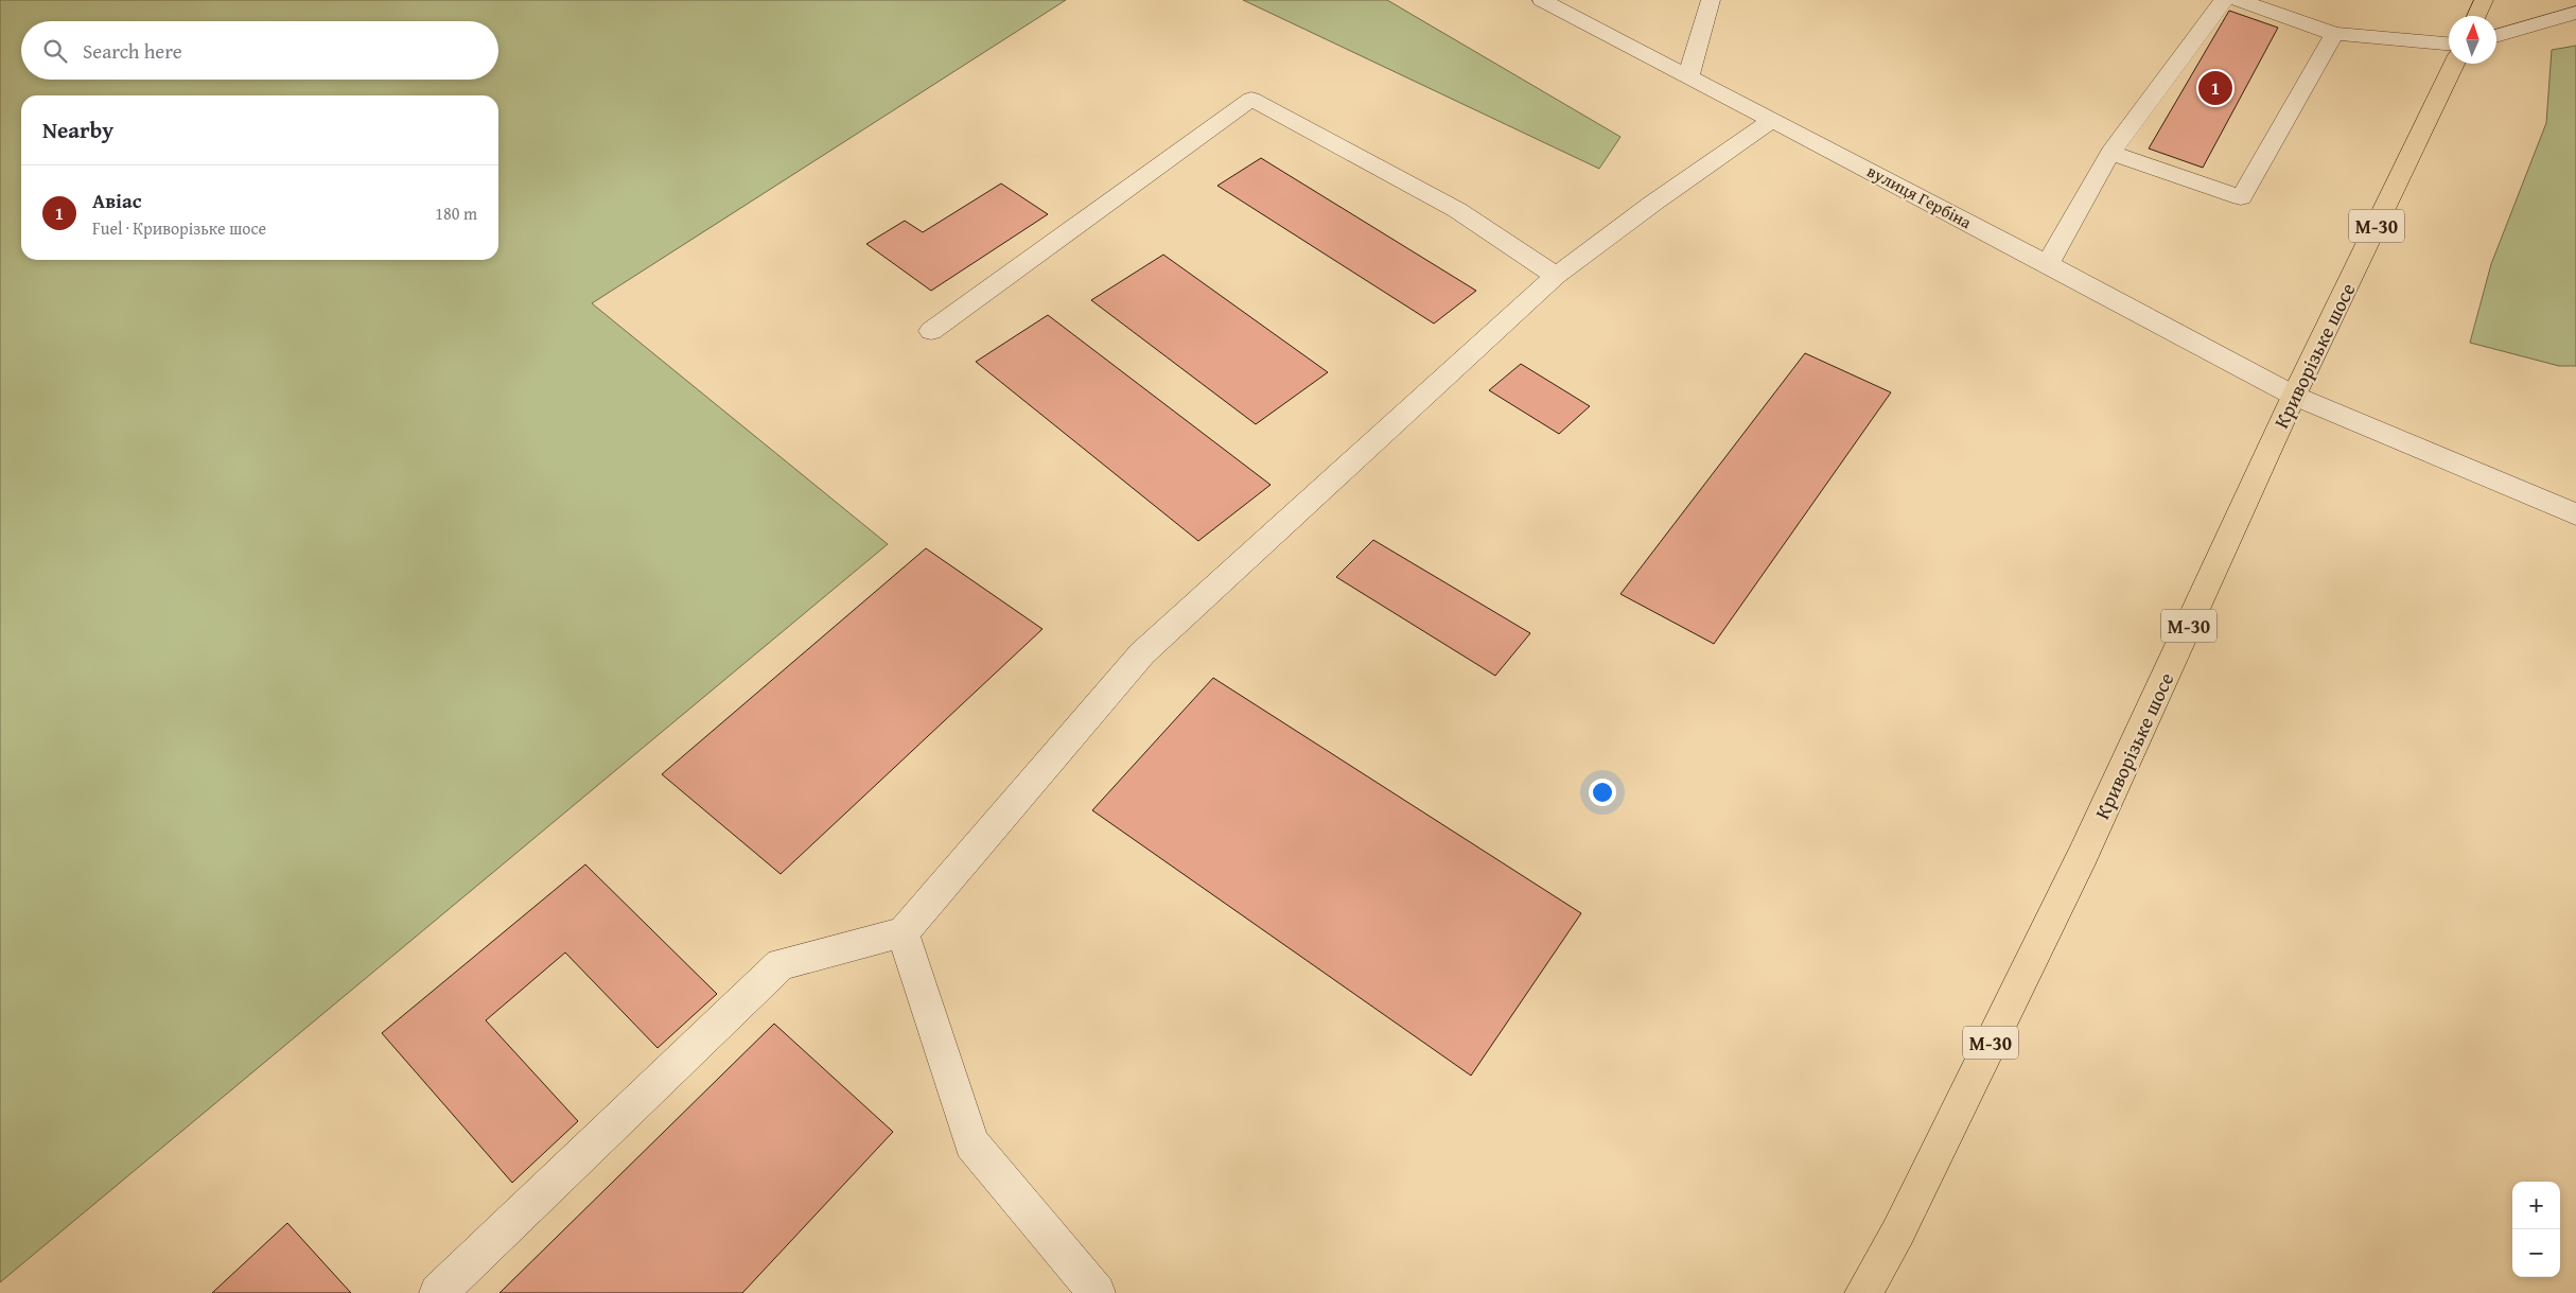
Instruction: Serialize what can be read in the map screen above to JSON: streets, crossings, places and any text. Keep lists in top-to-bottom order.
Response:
{
  "streets": {
    "highway": ["М-30", "Криворізьке шосе"],
    "street": ["вулиця Гербіна"]
  },
  "crossings": [
    ["вулиця Гербіна", "Криворізьке шосе"]
  ],
  "north": "top",
  "page": {
    "search": "Search here",
    "pins": "1",
    "heading": "Nearby",
    "list": [
      {
        "mark": "1",
        "name": "Авіас",
        "note": "Fuel · Криворізьке шосе",
        "value": "180 m"
      }
    ],
    "map_buttons": ["+", "−"]
  }
}
